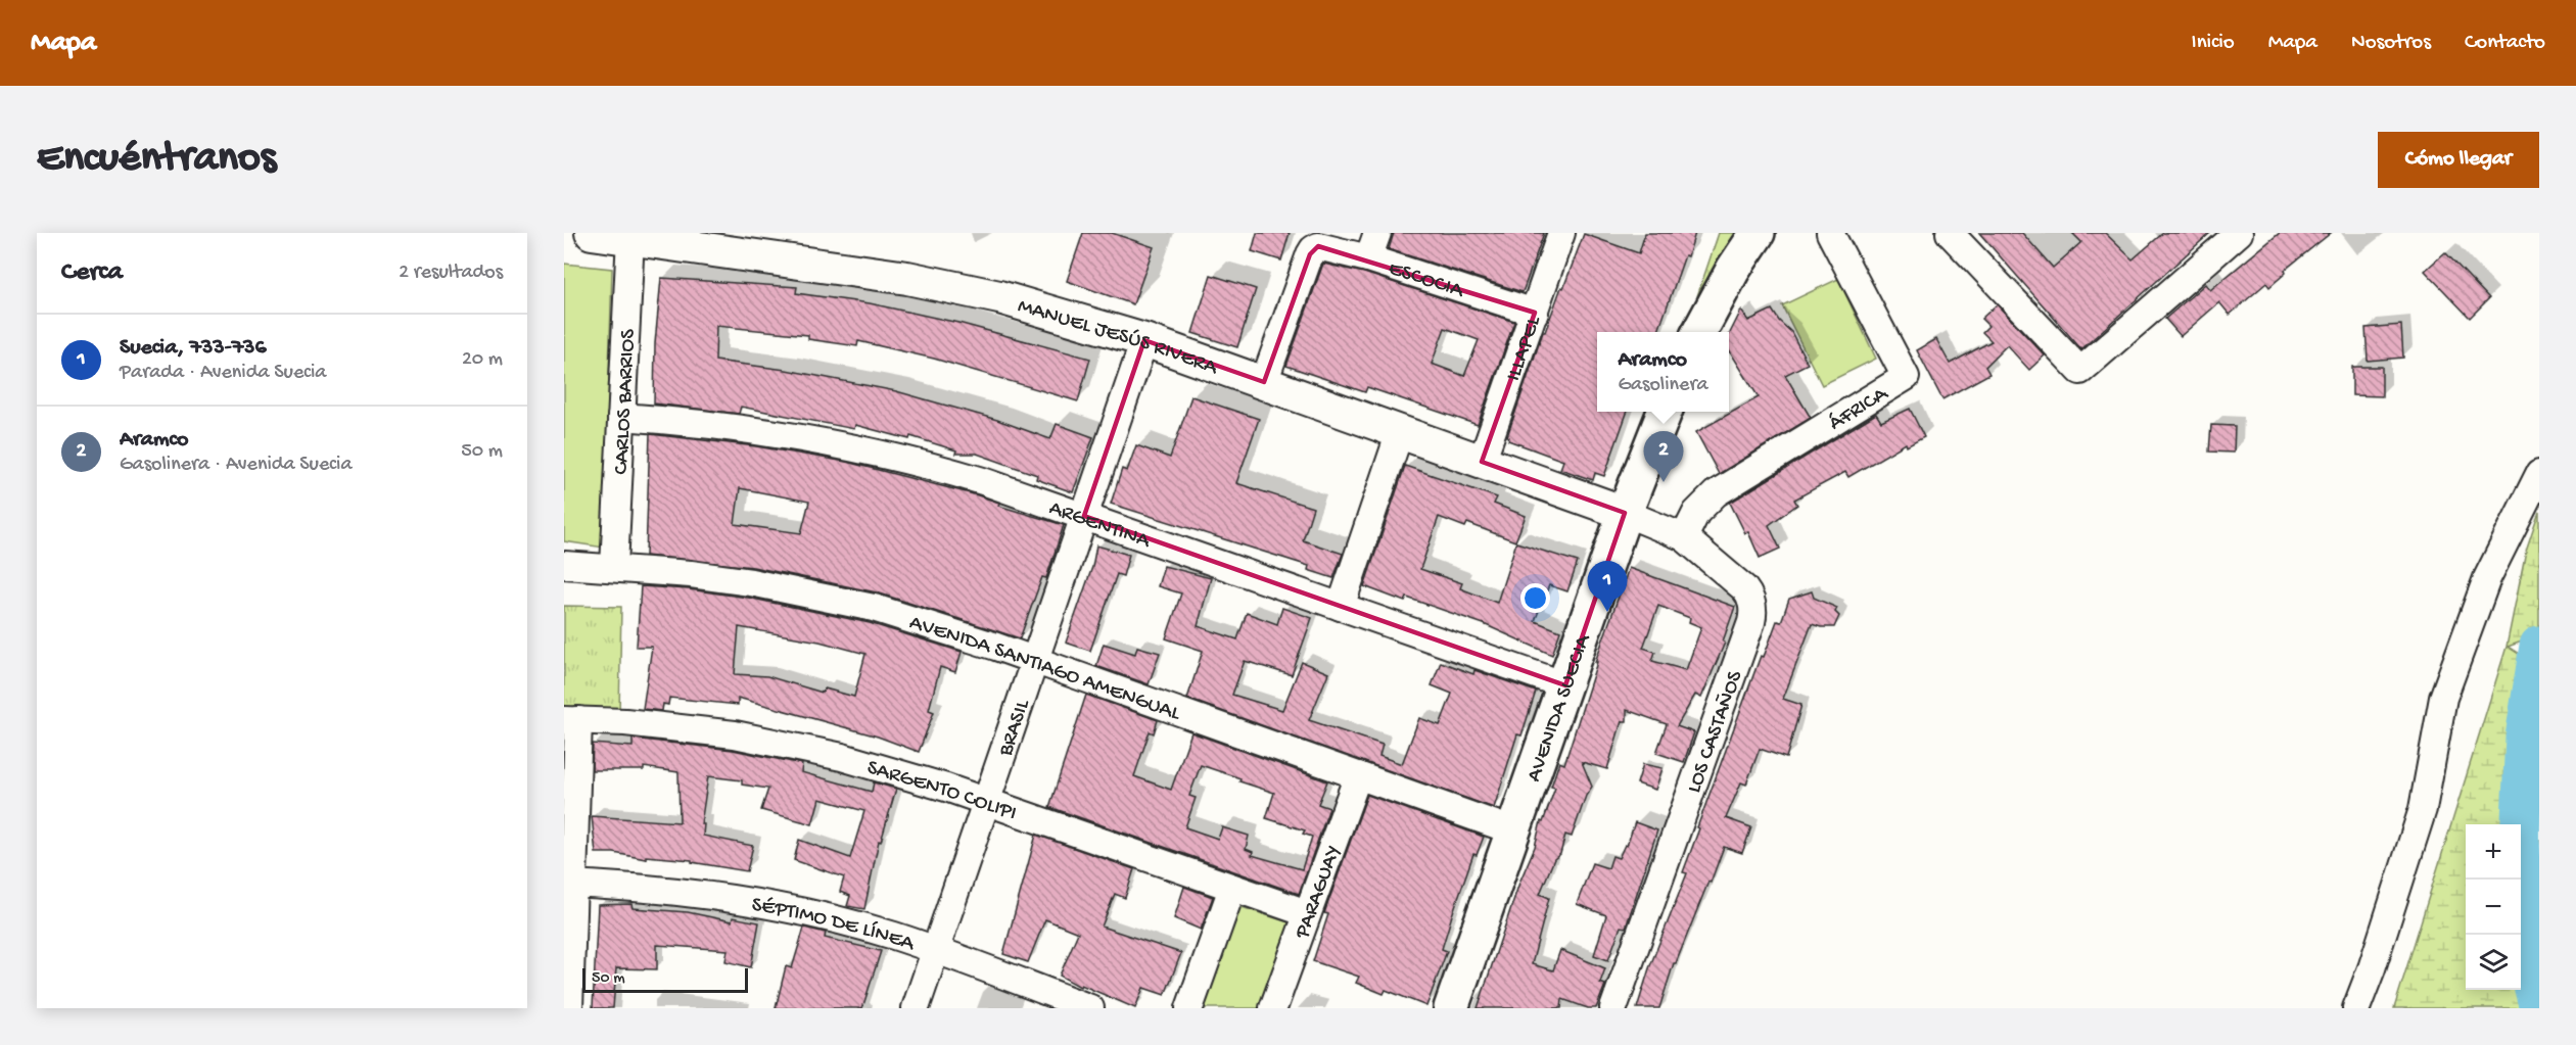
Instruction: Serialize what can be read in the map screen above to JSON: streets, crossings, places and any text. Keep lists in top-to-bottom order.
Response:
{
  "streets": {
    "main road": ["AVENIDA SUECIA"],
    "street": [
      "ESCOCIA",
      "MANUEL JESÚS RIVERA",
      "ILLAPEL",
      "CARLOS BARRIOS",
      "ÁFRICA",
      "ARGENTINA",
      "AVENIDA SANTIAGO AMENGUAL",
      "BRASIL",
      "LOS CASTAÑOS",
      "SARGENTO COLIPI",
      "PARAGUAY",
      "SÉPTIMO DE LÍNEA"
    ]
  },
  "crossings": [
    ["ESCOCIA", "MANUEL JESÚS RIVERA"],
    ["ESCOCIA", "ILLAPEL"],
    ["MANUEL JESÚS RIVERA", "ILLAPEL"],
    ["MANUEL JESÚS RIVERA", "CARLOS BARRIOS"],
    ["MANUEL JESÚS RIVERA", "AVENIDA SUECIA"],
    ["MANUEL JESÚS RIVERA", "BRASIL"],
    ["MANUEL JESÚS RIVERA", "LOS CASTAÑOS"],
    ["CARLOS BARRIOS", "ARGENTINA"],
    ["CARLOS BARRIOS", "AVENIDA SANTIAGO AMENGUAL"],
    ["ÁFRICA", "LOS CASTAÑOS"],
    ["ARGENTINA", "AVENIDA SUECIA"],
    ["ARGENTINA", "BRASIL"],
    ["AVENIDA SANTIAGO AMENGUAL", "AVENIDA SUECIA"],
    ["AVENIDA SANTIAGO AMENGUAL", "BRASIL"],
    ["AVENIDA SANTIAGO AMENGUAL", "PARAGUAY"],
    ["AVENIDA SUECIA", "LOS CASTAÑOS"],
    ["BRASIL", "SARGENTO COLIPI"],
    ["BRASIL", "SÉPTIMO DE LÍNEA"],
    ["SARGENTO COLIPI", "PARAGUAY"]
  ],
  "scale_bar": "50 m",
  "page": {
    "header": "Mapa",
    "nav": [
      "Inicio",
      "Mapa",
      "Nosotros",
      "Contacto"
    ],
    "buttons": "Cómo llegar",
    "title": "Encuéntranos",
    "heading": ["Cerca", "2 resultados"],
    "list": [
      {
        "mark": "1",
        "name": "Suecia, 733-736",
        "note": "Parada · Avenida Suecia",
        "value": "20 m"
      },
      {
        "mark": "2",
        "name": "Aramco",
        "note": "Gasolinera · Avenida Suecia",
        "value": "50 m"
      }
    ],
    "popup": ["Aramco", "Gasolinera"],
    "pins": ["2", "1"],
    "map_buttons": ["+", "−"],
    "scale": "50 m"
  }
}
